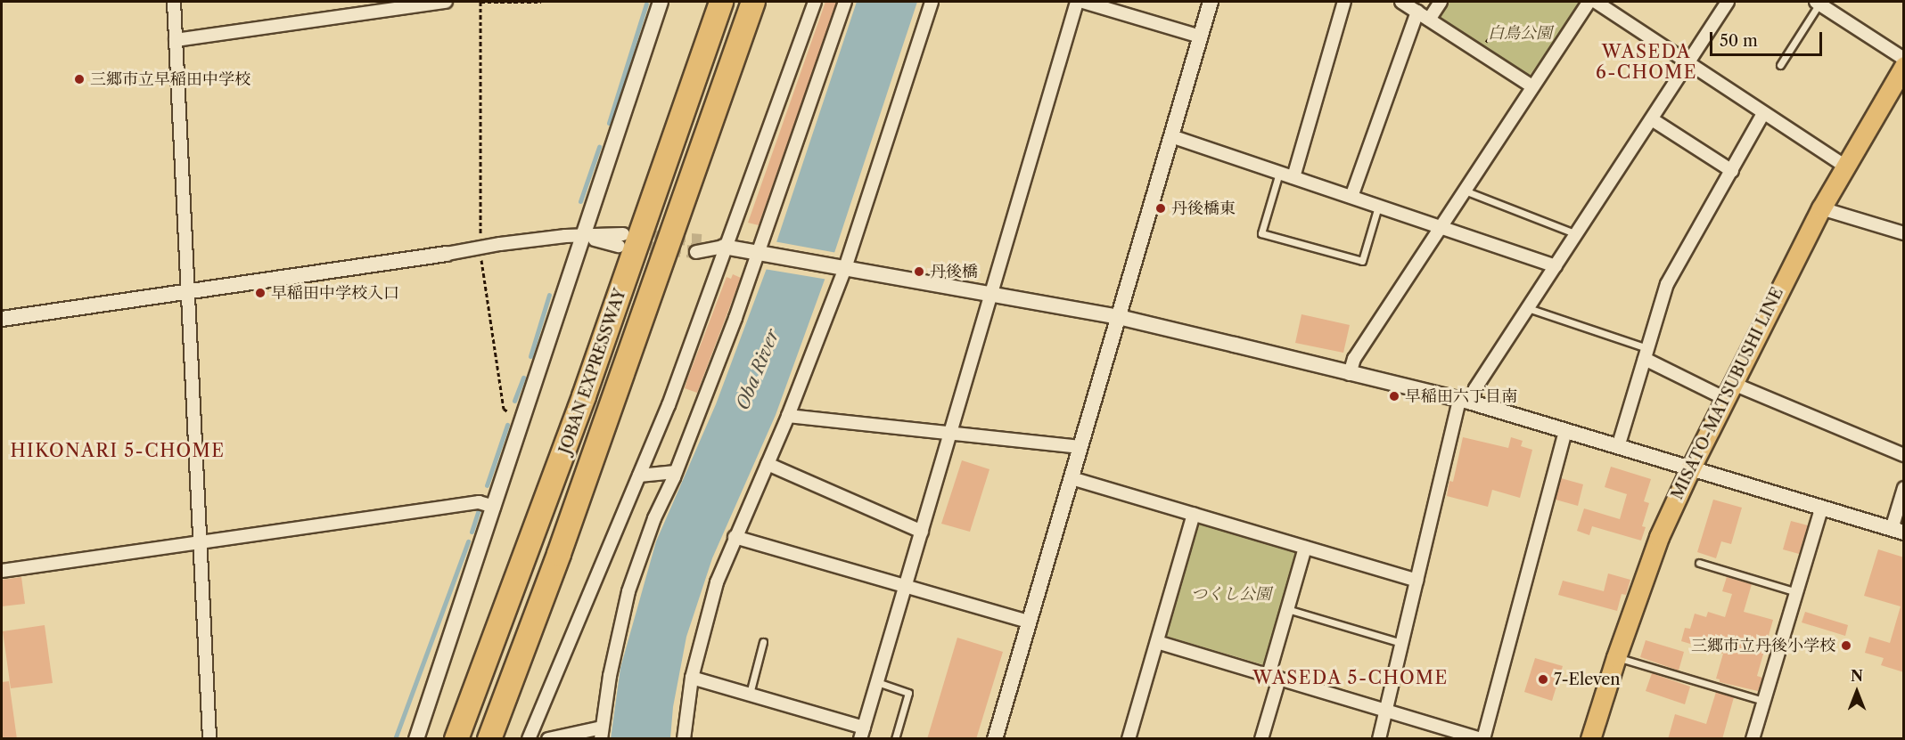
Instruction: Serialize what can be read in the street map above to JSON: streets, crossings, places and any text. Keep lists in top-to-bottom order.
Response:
{
  "streets": {
    "highway": ["JOBAN EXPRESSWAY"],
    "main road": ["MISATO-MATSUBUSHI LINE"]
  },
  "districts": ["WASEDA 6-CHOME", "HIKONARI 5-CHOME", "WASEDA 5-CHOME"],
  "water": ["Oba River"],
  "parks": ["白鳥公園", "つくし公園"],
  "places": [
    "三郷市立早稲田中学校",
    "丹後橋東",
    "丹後橋",
    "早稲田中学校入口",
    "早稲田六丁目南",
    "三郷市立丹後小学校",
    "7-Eleven"
  ],
  "scale_bar": "50 m",
  "north": "top"
}
